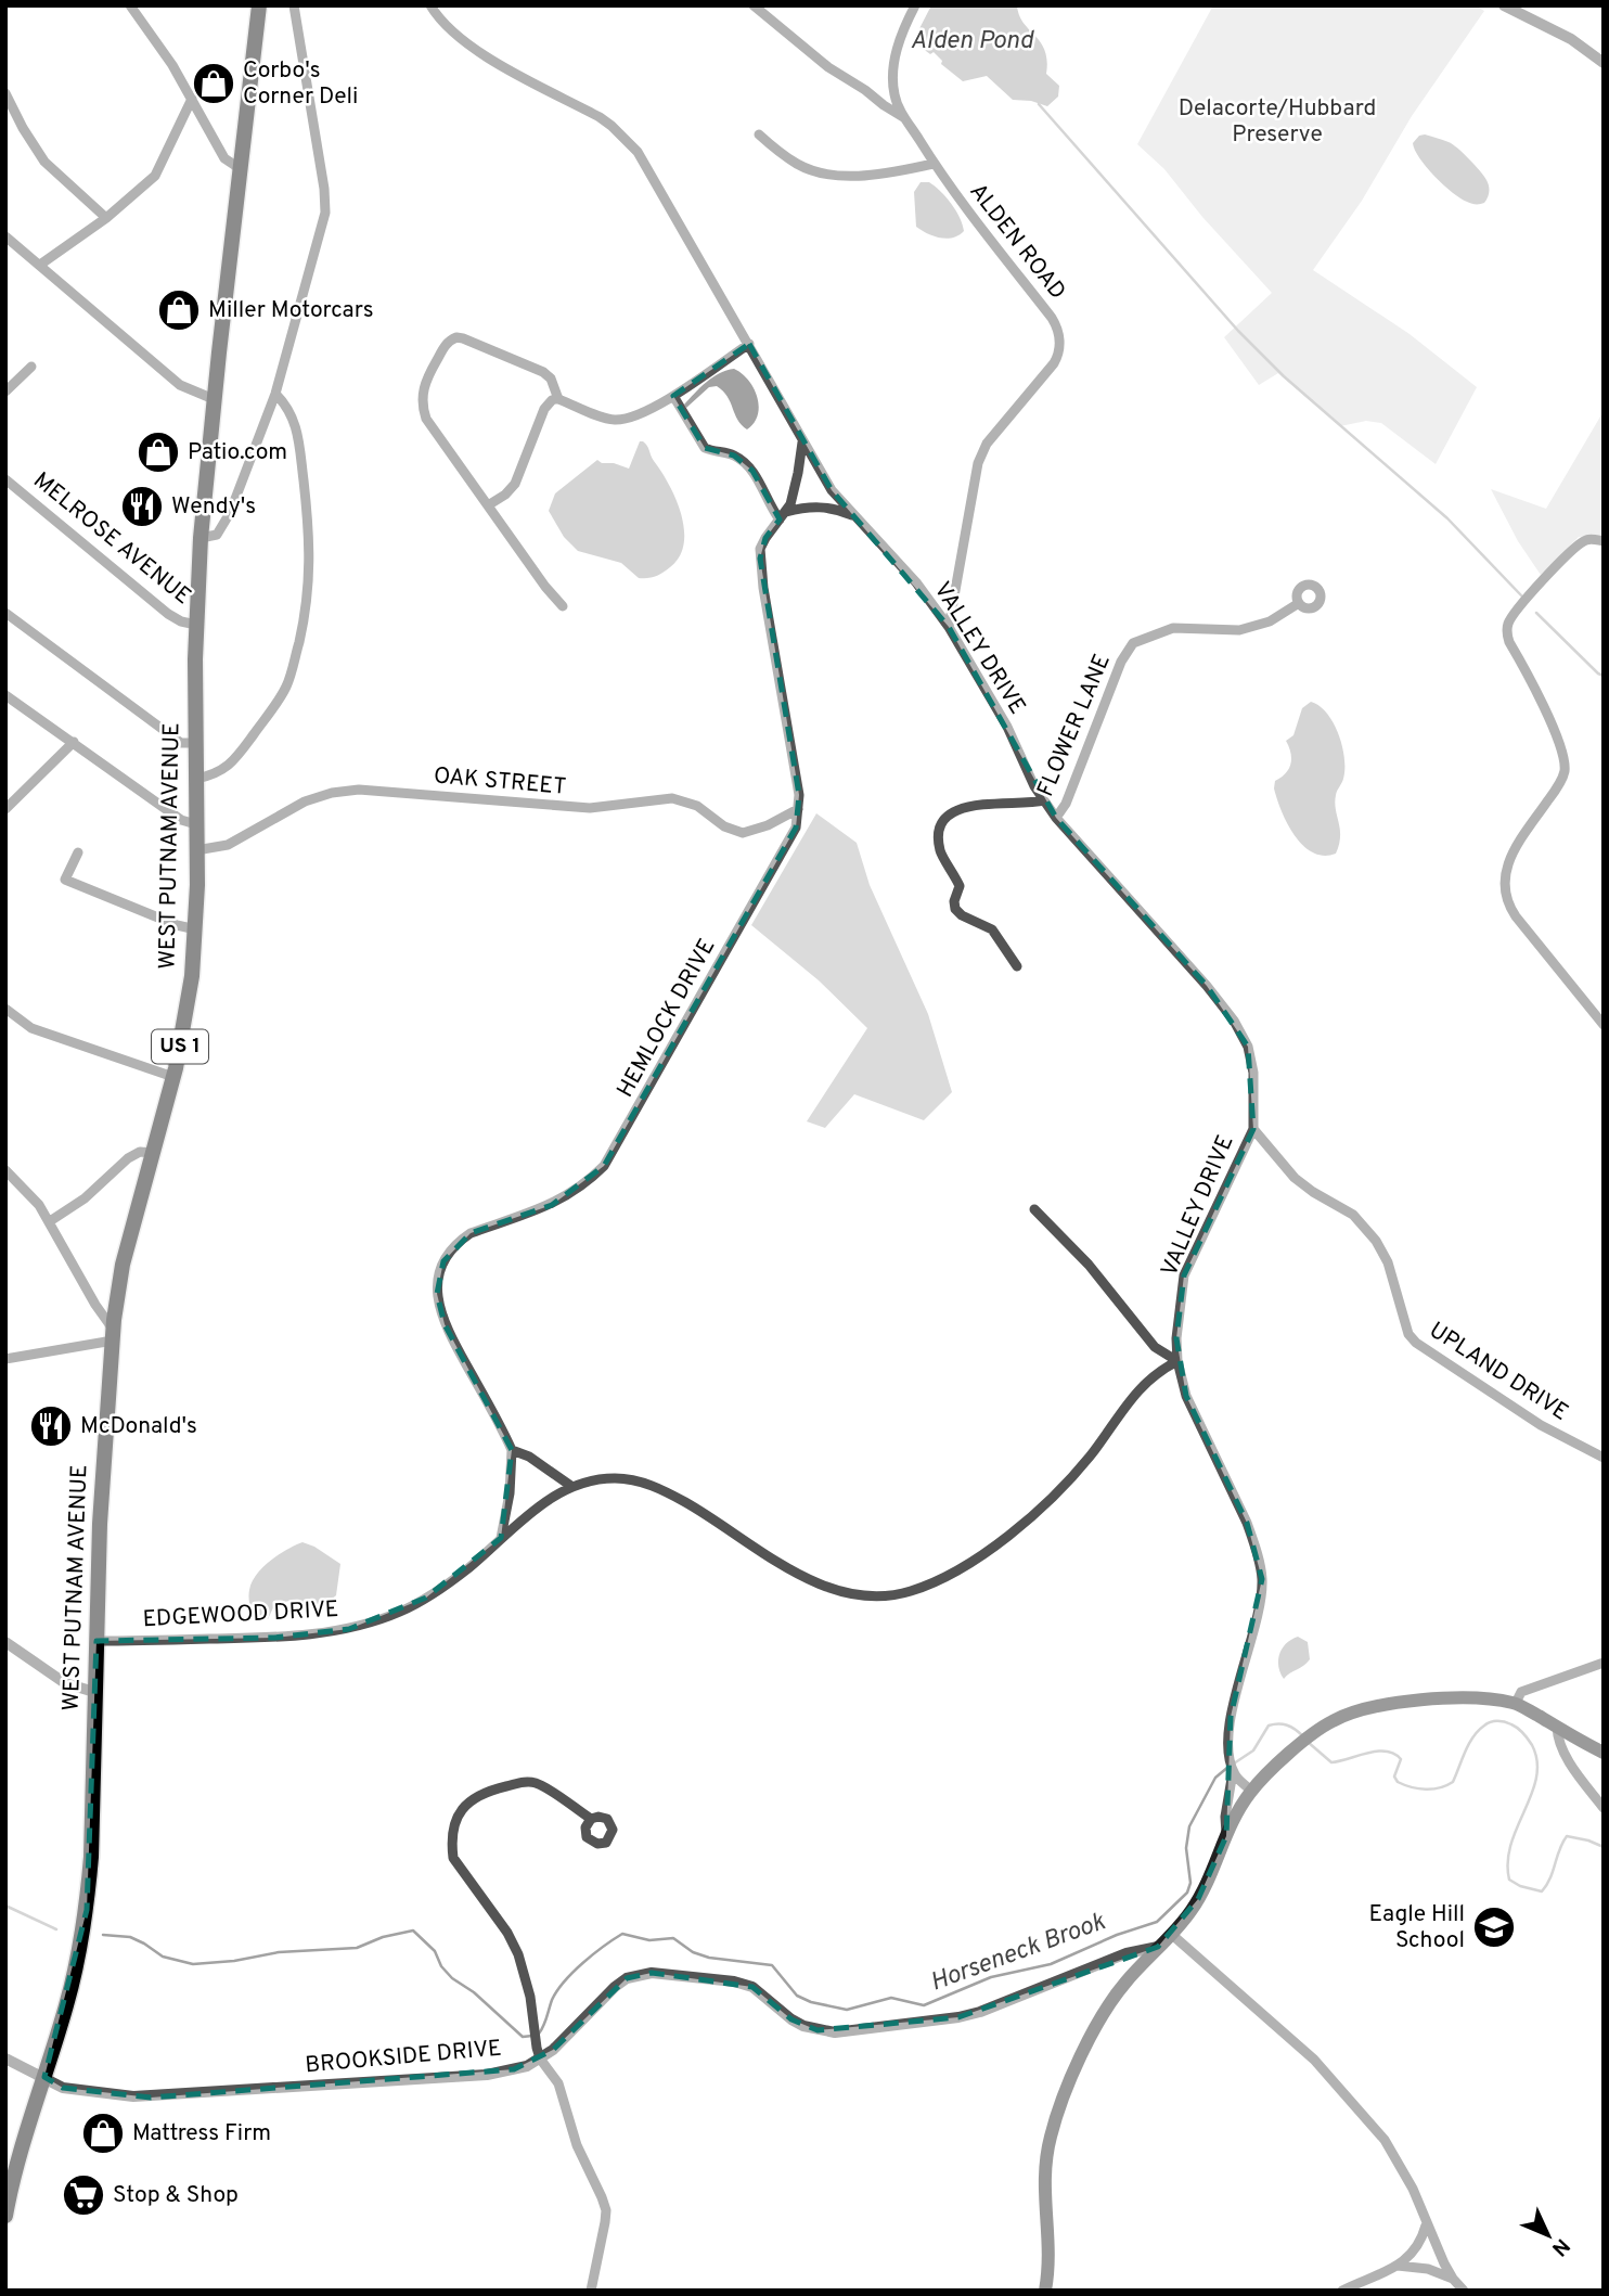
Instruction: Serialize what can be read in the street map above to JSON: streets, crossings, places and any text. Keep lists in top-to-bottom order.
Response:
{
  "streets": {
    "main road": ["WEST PUTNAM AVENUE", "US 1"],
    "street": [
      "ALDEN ROAD",
      "MELROSE AVENUE",
      "VALLEY DRIVE",
      "FLOWER LANE",
      "OAK STREET",
      "HEMLOCK DRIVE",
      "UPLAND DRIVE",
      "EDGEWOOD DRIVE",
      "BROOKSIDE DRIVE"
    ]
  },
  "crossings": [
    ["ALDEN ROAD", "VALLEY DRIVE"],
    ["MELROSE AVENUE", "WEST PUTNAM AVENUE"],
    ["VALLEY DRIVE", "FLOWER LANE"],
    ["VALLEY DRIVE", "HEMLOCK DRIVE"],
    ["VALLEY DRIVE", "UPLAND DRIVE"],
    ["VALLEY DRIVE", "EDGEWOOD DRIVE"],
    ["OAK STREET", "WEST PUTNAM AVENUE"],
    ["OAK STREET", "HEMLOCK DRIVE"],
    ["WEST PUTNAM AVENUE", "EDGEWOOD DRIVE"],
    ["WEST PUTNAM AVENUE", "BROOKSIDE DRIVE"]
  ],
  "water": ["Alden Pond", "Horseneck Brook"],
  "parks": ["Delacorte/Hubbard Preserve"],
  "places": {
    "shop": [
      "Corbo's Corner Deli",
      "Miller Motorcars",
      "Patio.com",
      "Mattress Firm"
    ],
    "restaurant": ["Wendy's", "McDonald's"],
    "school or university": ["Eagle Hill School"],
    "supermarket": ["Stop & Shop"]
  },
  "north": "bottom right"
}
